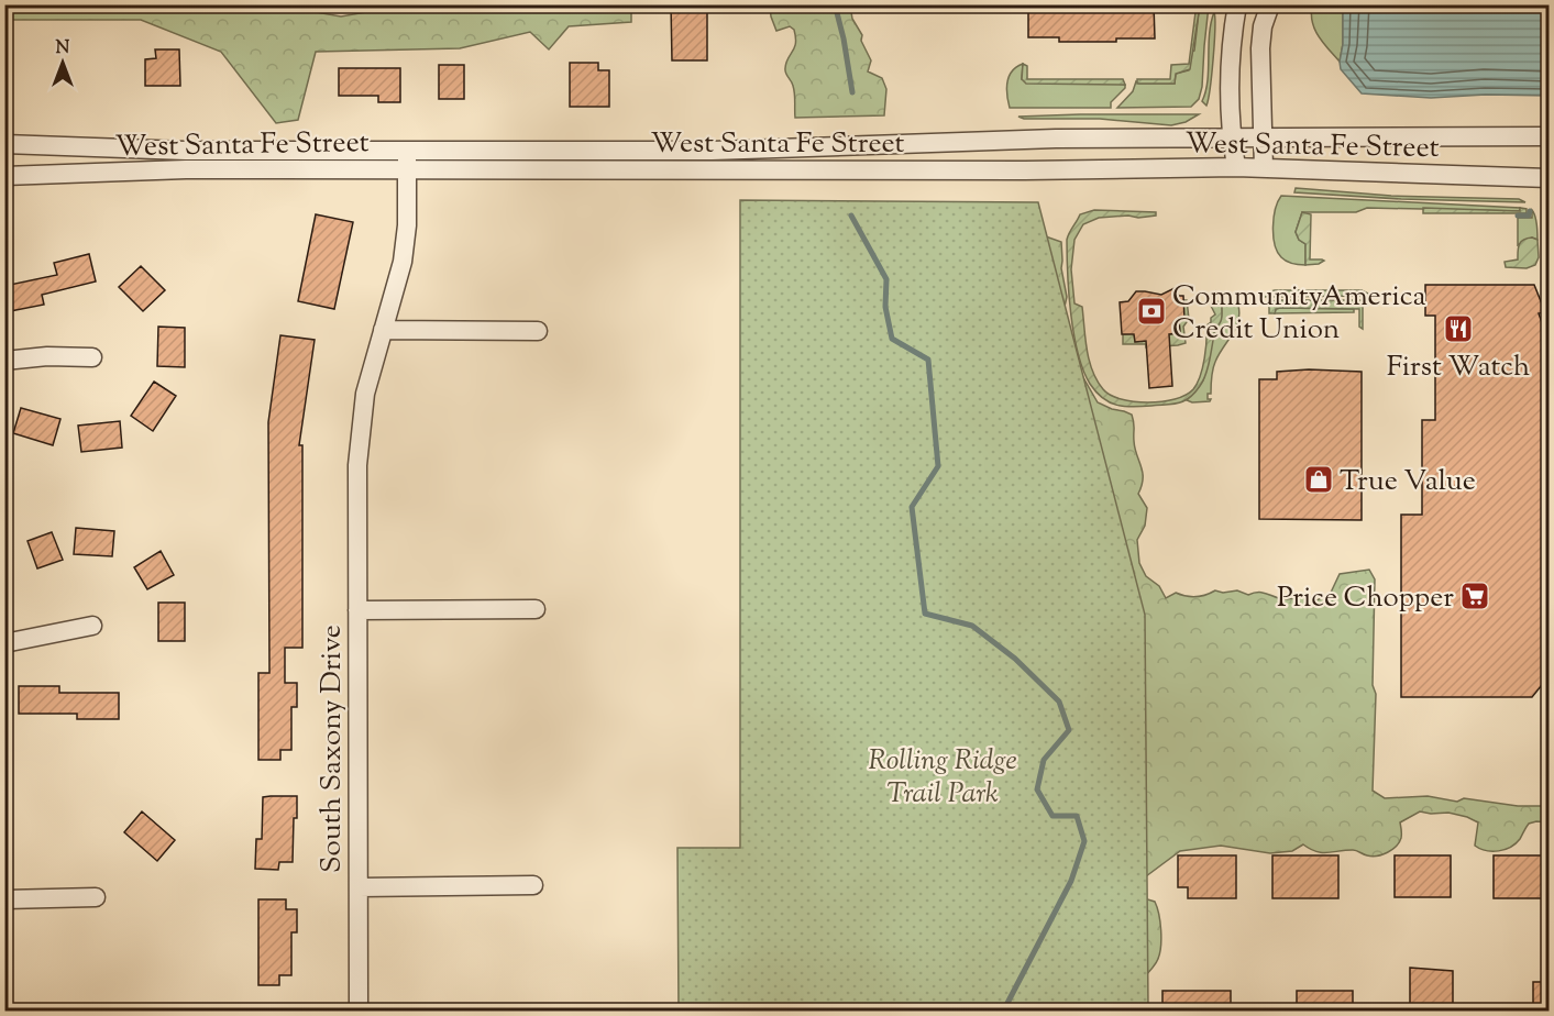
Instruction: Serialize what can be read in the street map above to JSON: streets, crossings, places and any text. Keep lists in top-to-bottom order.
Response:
{
  "streets": {
    "street": ["West Santa Fe Street", "South Saxony Drive"]
  },
  "crossings": [
    ["West Santa Fe Street", "South Saxony Drive"]
  ],
  "parks": ["Rolling Ridge Trail Park"],
  "places": {
    "bank": ["CommunityAmerica Credit Union"],
    "restaurant": ["First Watch"],
    "shop": ["True Value"],
    "supermarket": ["Price Chopper"]
  },
  "north": "top"
}
